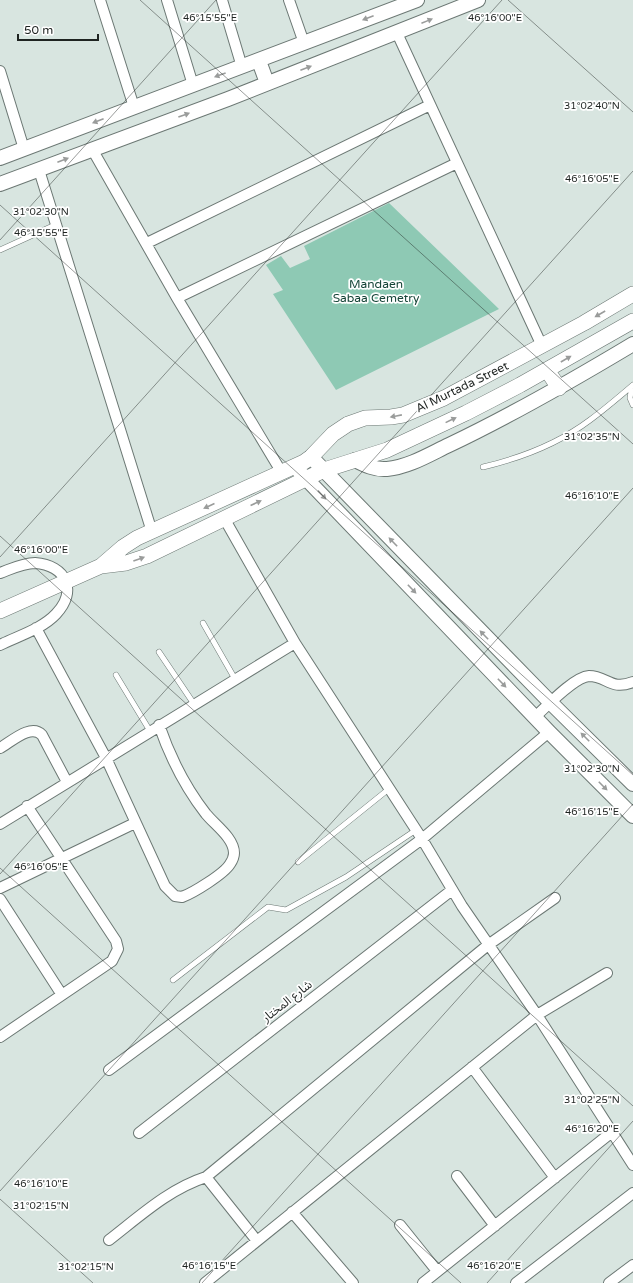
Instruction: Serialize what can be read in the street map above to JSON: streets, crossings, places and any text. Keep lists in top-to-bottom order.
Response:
{
  "streets": {
    "main road": ["Al Murtada Street"],
    "street": ["شارع المختار"]
  },
  "parks": ["Mandaen Sabaa Cemetry"],
  "scale_bar": "50 m",
  "coordinates": [
    "46°15'55\"E",
    "46°16'00\"E",
    "31°02'40\"N",
    "46°16'05\"E",
    "31°02'30\"N",
    "31°02'35\"N",
    "46°16'10\"E",
    "46°16'15\"E",
    "31°02'25\"N",
    "46°16'20\"E",
    "31°02'15\"N"
  ]
}
